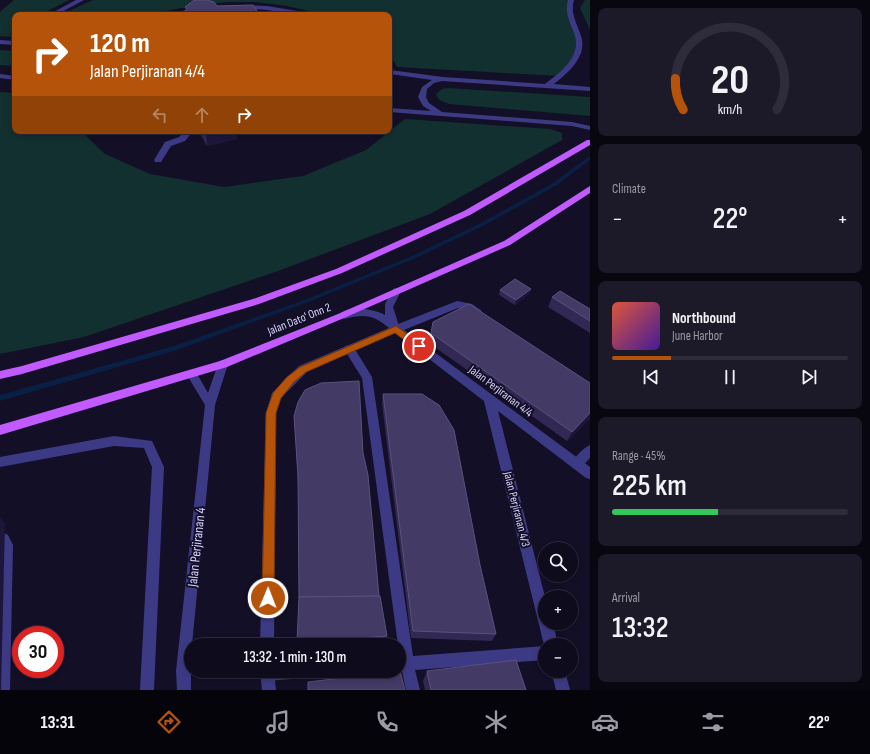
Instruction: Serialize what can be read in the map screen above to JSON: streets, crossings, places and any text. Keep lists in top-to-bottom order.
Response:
{
  "streets": {
    "main road": ["Jalan Dato' Onn 2"],
    "street": ["Jalan Perjiranan 4/4", "Jalan Perjiranan 4/3", "Jalan Perjiranan 4"]
  },
  "crossings": [
    ["Jalan Dato' Onn 2", "Jalan Perjiranan 4/4"],
    ["Jalan Dato' Onn 2", "Jalan Perjiranan 4"],
    ["Jalan Perjiranan 4/4", "Jalan Perjiranan 4/3"]
  ],
  "page": {
    "turn": ["120 m", "Jalan Perjiranan 4/4"],
    "tile": [
      "Climate",
      ["Range · 45%", "225 km"],
      ["Arrival", "13:32"]
    ],
    "heat": ["−", "22°", "+"],
    "song": ["Northbound", "June Harbor"],
    "map_buttons": ["+", "−"],
    "limit": "30",
    "trip": "13:32 · 1 min · 130 m",
    "tabs": ["13:31", "22°"],
    "gauge": ["20", "km/h"]
  }
}
